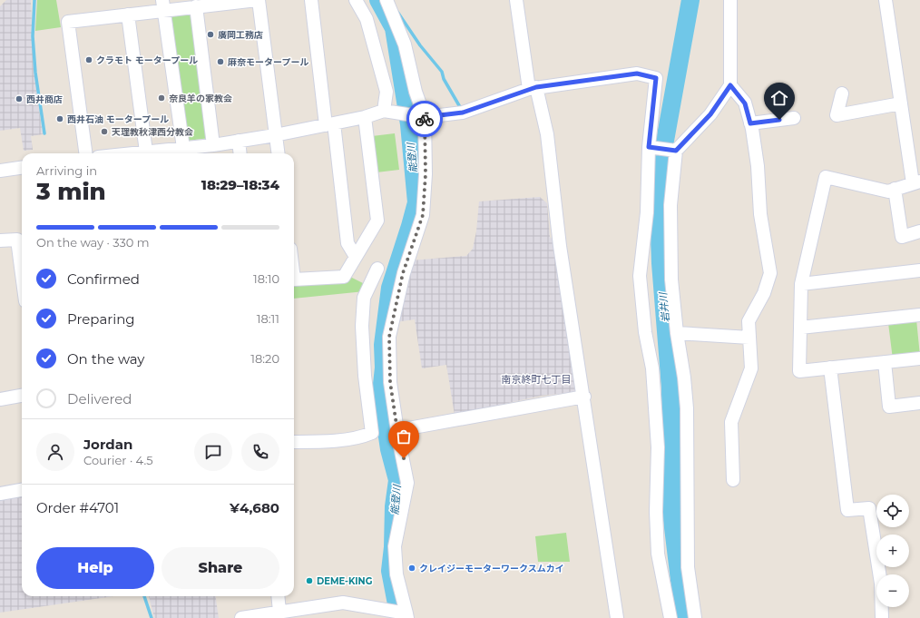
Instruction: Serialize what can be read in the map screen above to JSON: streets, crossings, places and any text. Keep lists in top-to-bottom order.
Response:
{
  "districts": ["南京終町七丁目"],
  "water": ["能登川", "岩井川"],
  "places": [
    "廣岡工務店",
    "クラモト モータープール",
    "麻奈モータープール",
    "奈良羊の家教会",
    "西井商店",
    "西井石油 モータープール",
    "天理教秋津西分教会",
    "クレイジーモーターワークスムカイ",
    "DEME-KING"
  ],
  "page": {
    "heading": ["3 min", "Arriving in", "18:29–18:34"],
    "panel": [
      "Jordan",
      "Courier · 4.5",
      "Order #4701",
      "¥4,680"
    ],
    "bar": "On the way · 330 m",
    "list": [
      ["Confirmed", "18:10"],
      ["Preparing", "18:11"],
      ["On the way", "18:20"],
      "Delivered"
    ],
    "map_buttons": ["+", "−"],
    "buttons": ["Help", "Share"]
  }
}
